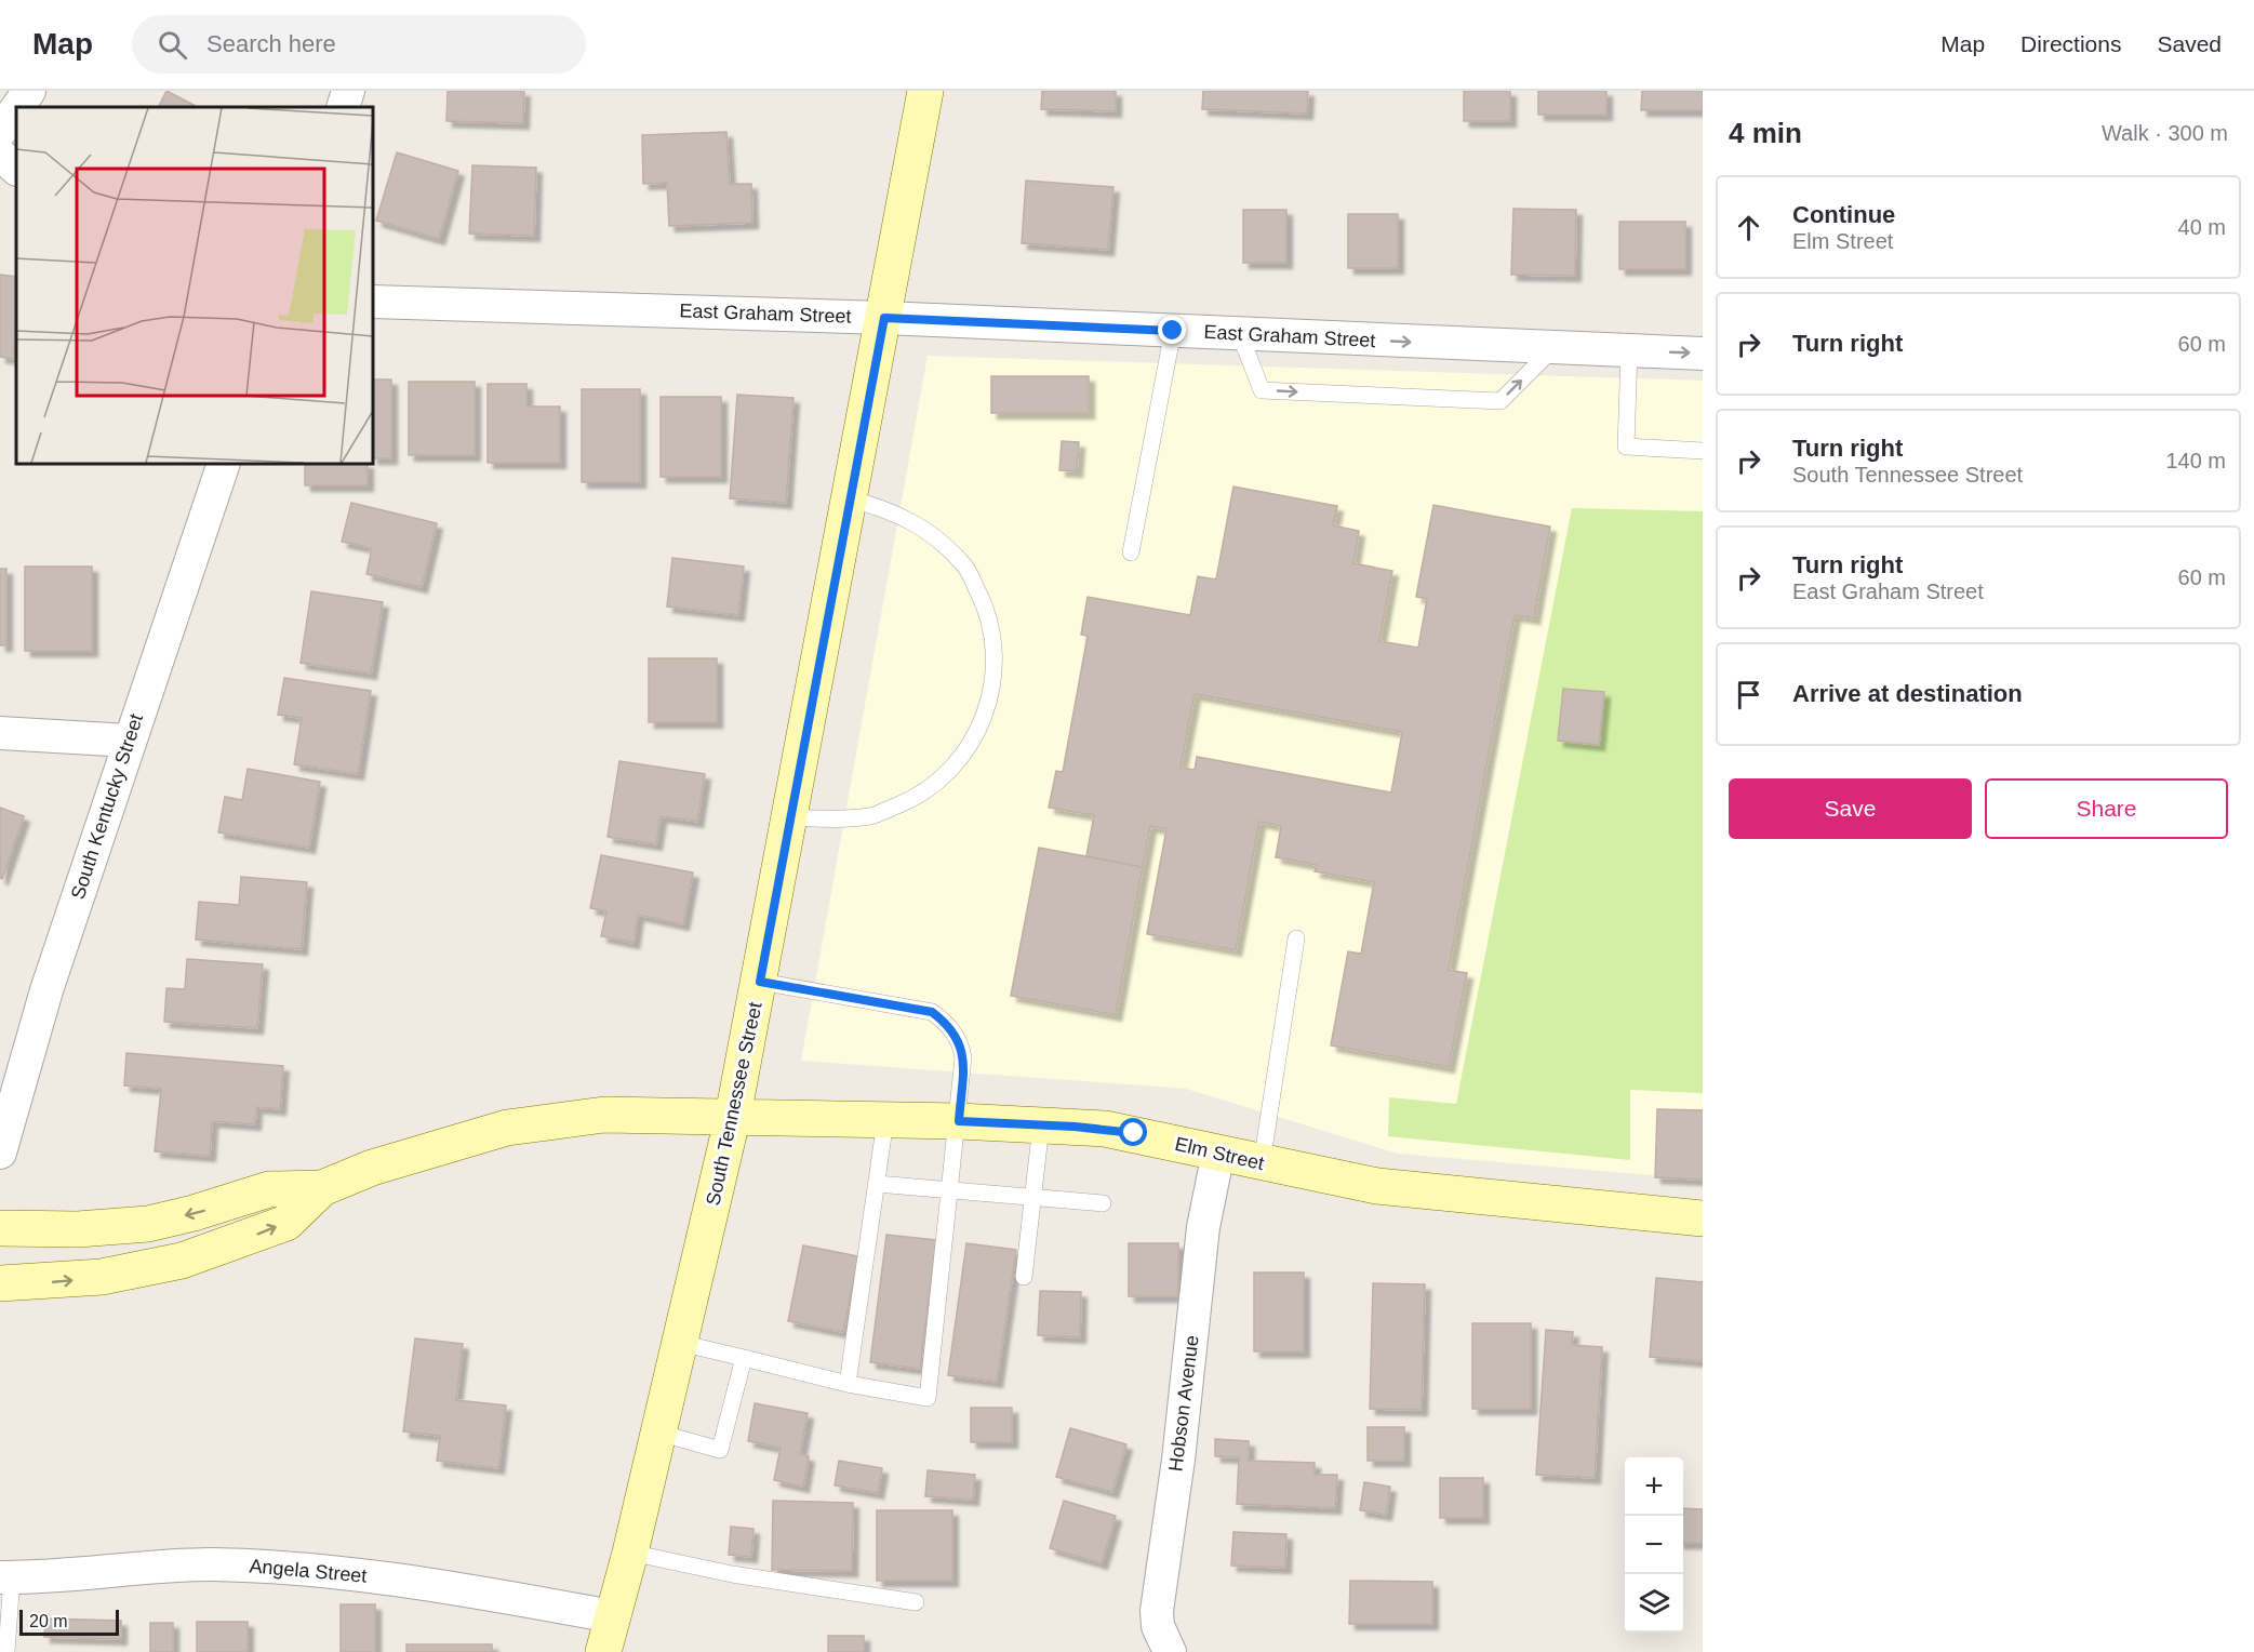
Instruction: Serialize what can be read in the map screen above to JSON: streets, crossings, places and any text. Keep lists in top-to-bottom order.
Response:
{
  "streets": {
    "main road": ["South Tennessee Street", "Elm Street"],
    "street": [
      "East Graham Street",
      "South Kentucky Street",
      "Hobson Avenue",
      "Angela Street"
    ]
  },
  "crossings": [
    ["East Graham Street", "South Tennessee Street"],
    ["South Tennessee Street", "Elm Street"],
    ["South Tennessee Street", "Angela Street"],
    ["Elm Street", "Hobson Avenue"]
  ],
  "scale_bar": "20 m",
  "page": {
    "header": "Map",
    "search": "Search here",
    "nav": ["Map", "Directions", "Saved"],
    "heading": ["4 min", "Walk · 300 m"],
    "list": [
      ["Continue", "Elm Street", "40 m"],
      ["Turn right", "60 m"],
      ["Turn right", "South Tennessee Street", "140 m"],
      ["Turn right", "East Graham Street", "60 m"],
      "Arrive at destination"
    ],
    "buttons": ["Save", "Share"],
    "map_buttons": ["+", "−"],
    "scale": "20 m"
  }
}
